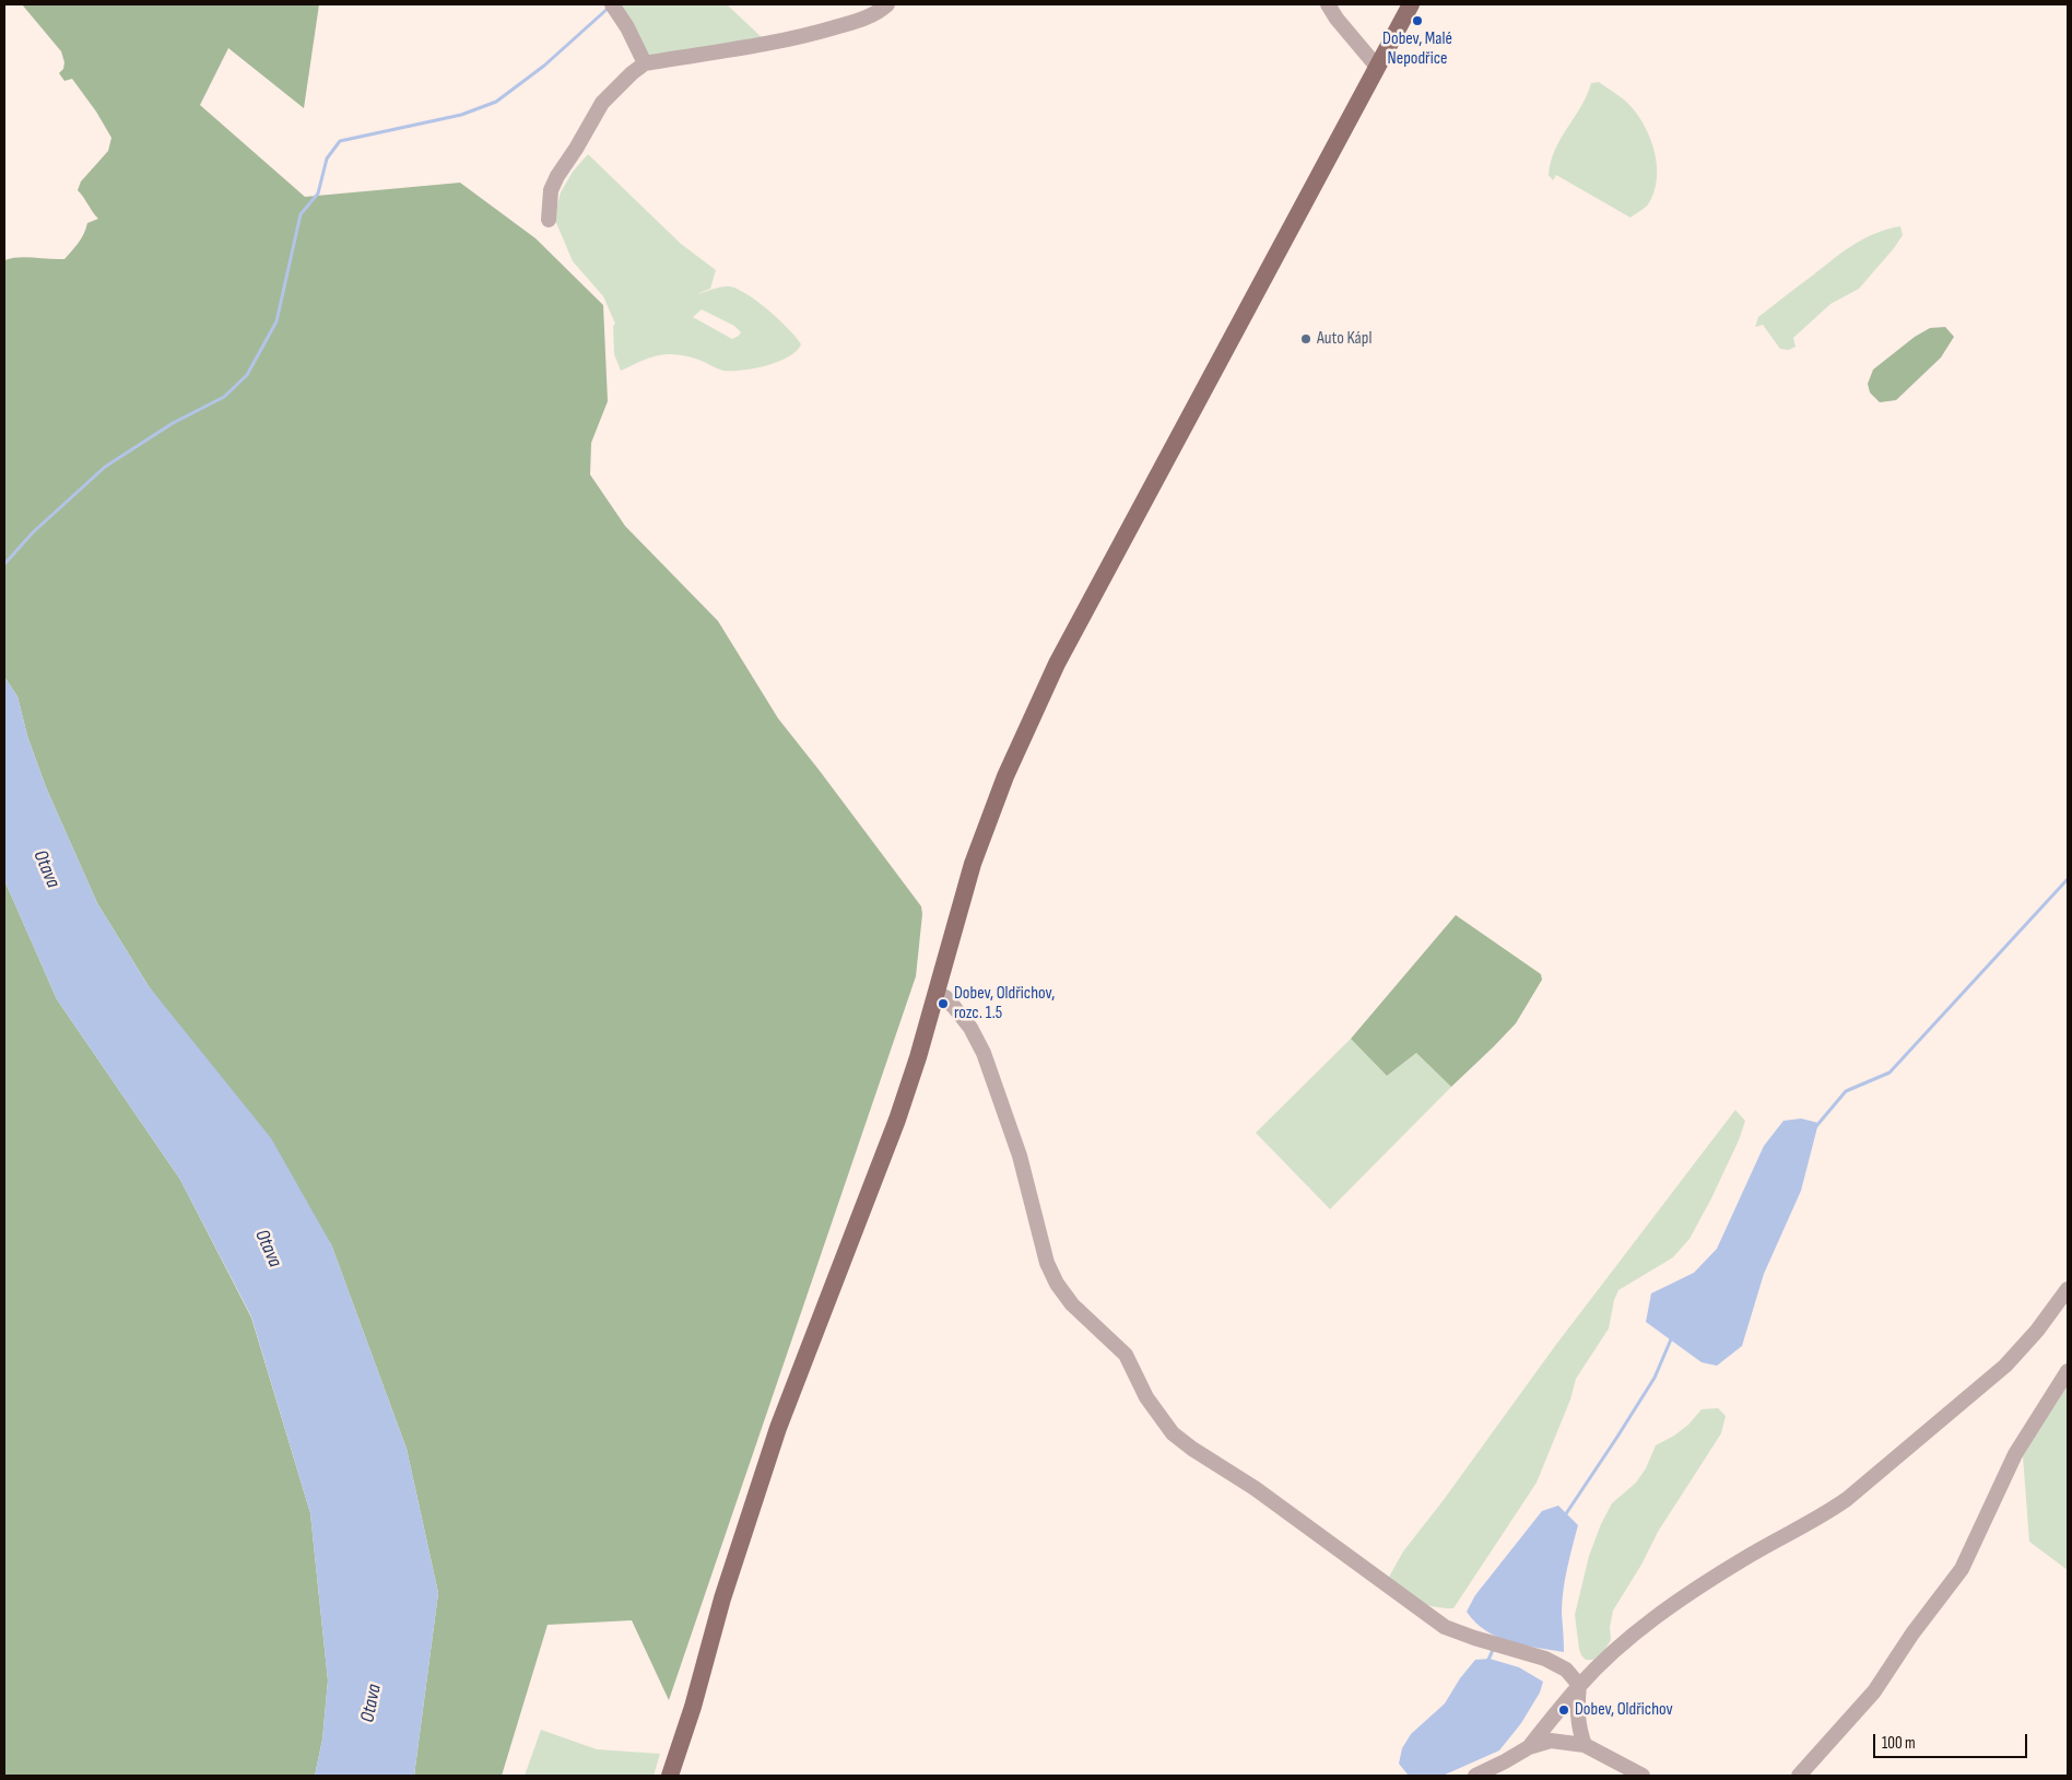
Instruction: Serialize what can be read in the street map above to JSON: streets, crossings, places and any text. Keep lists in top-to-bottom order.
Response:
{
  "water": ["Otava"],
  "places": [
    "Dobev, Malé Nepodřice",
    "Auto Kápl",
    "Dobev, Oldřichov, rozc. 1.5",
    "Dobev, Oldřichov"
  ],
  "scale_bar": "100 m"
}
